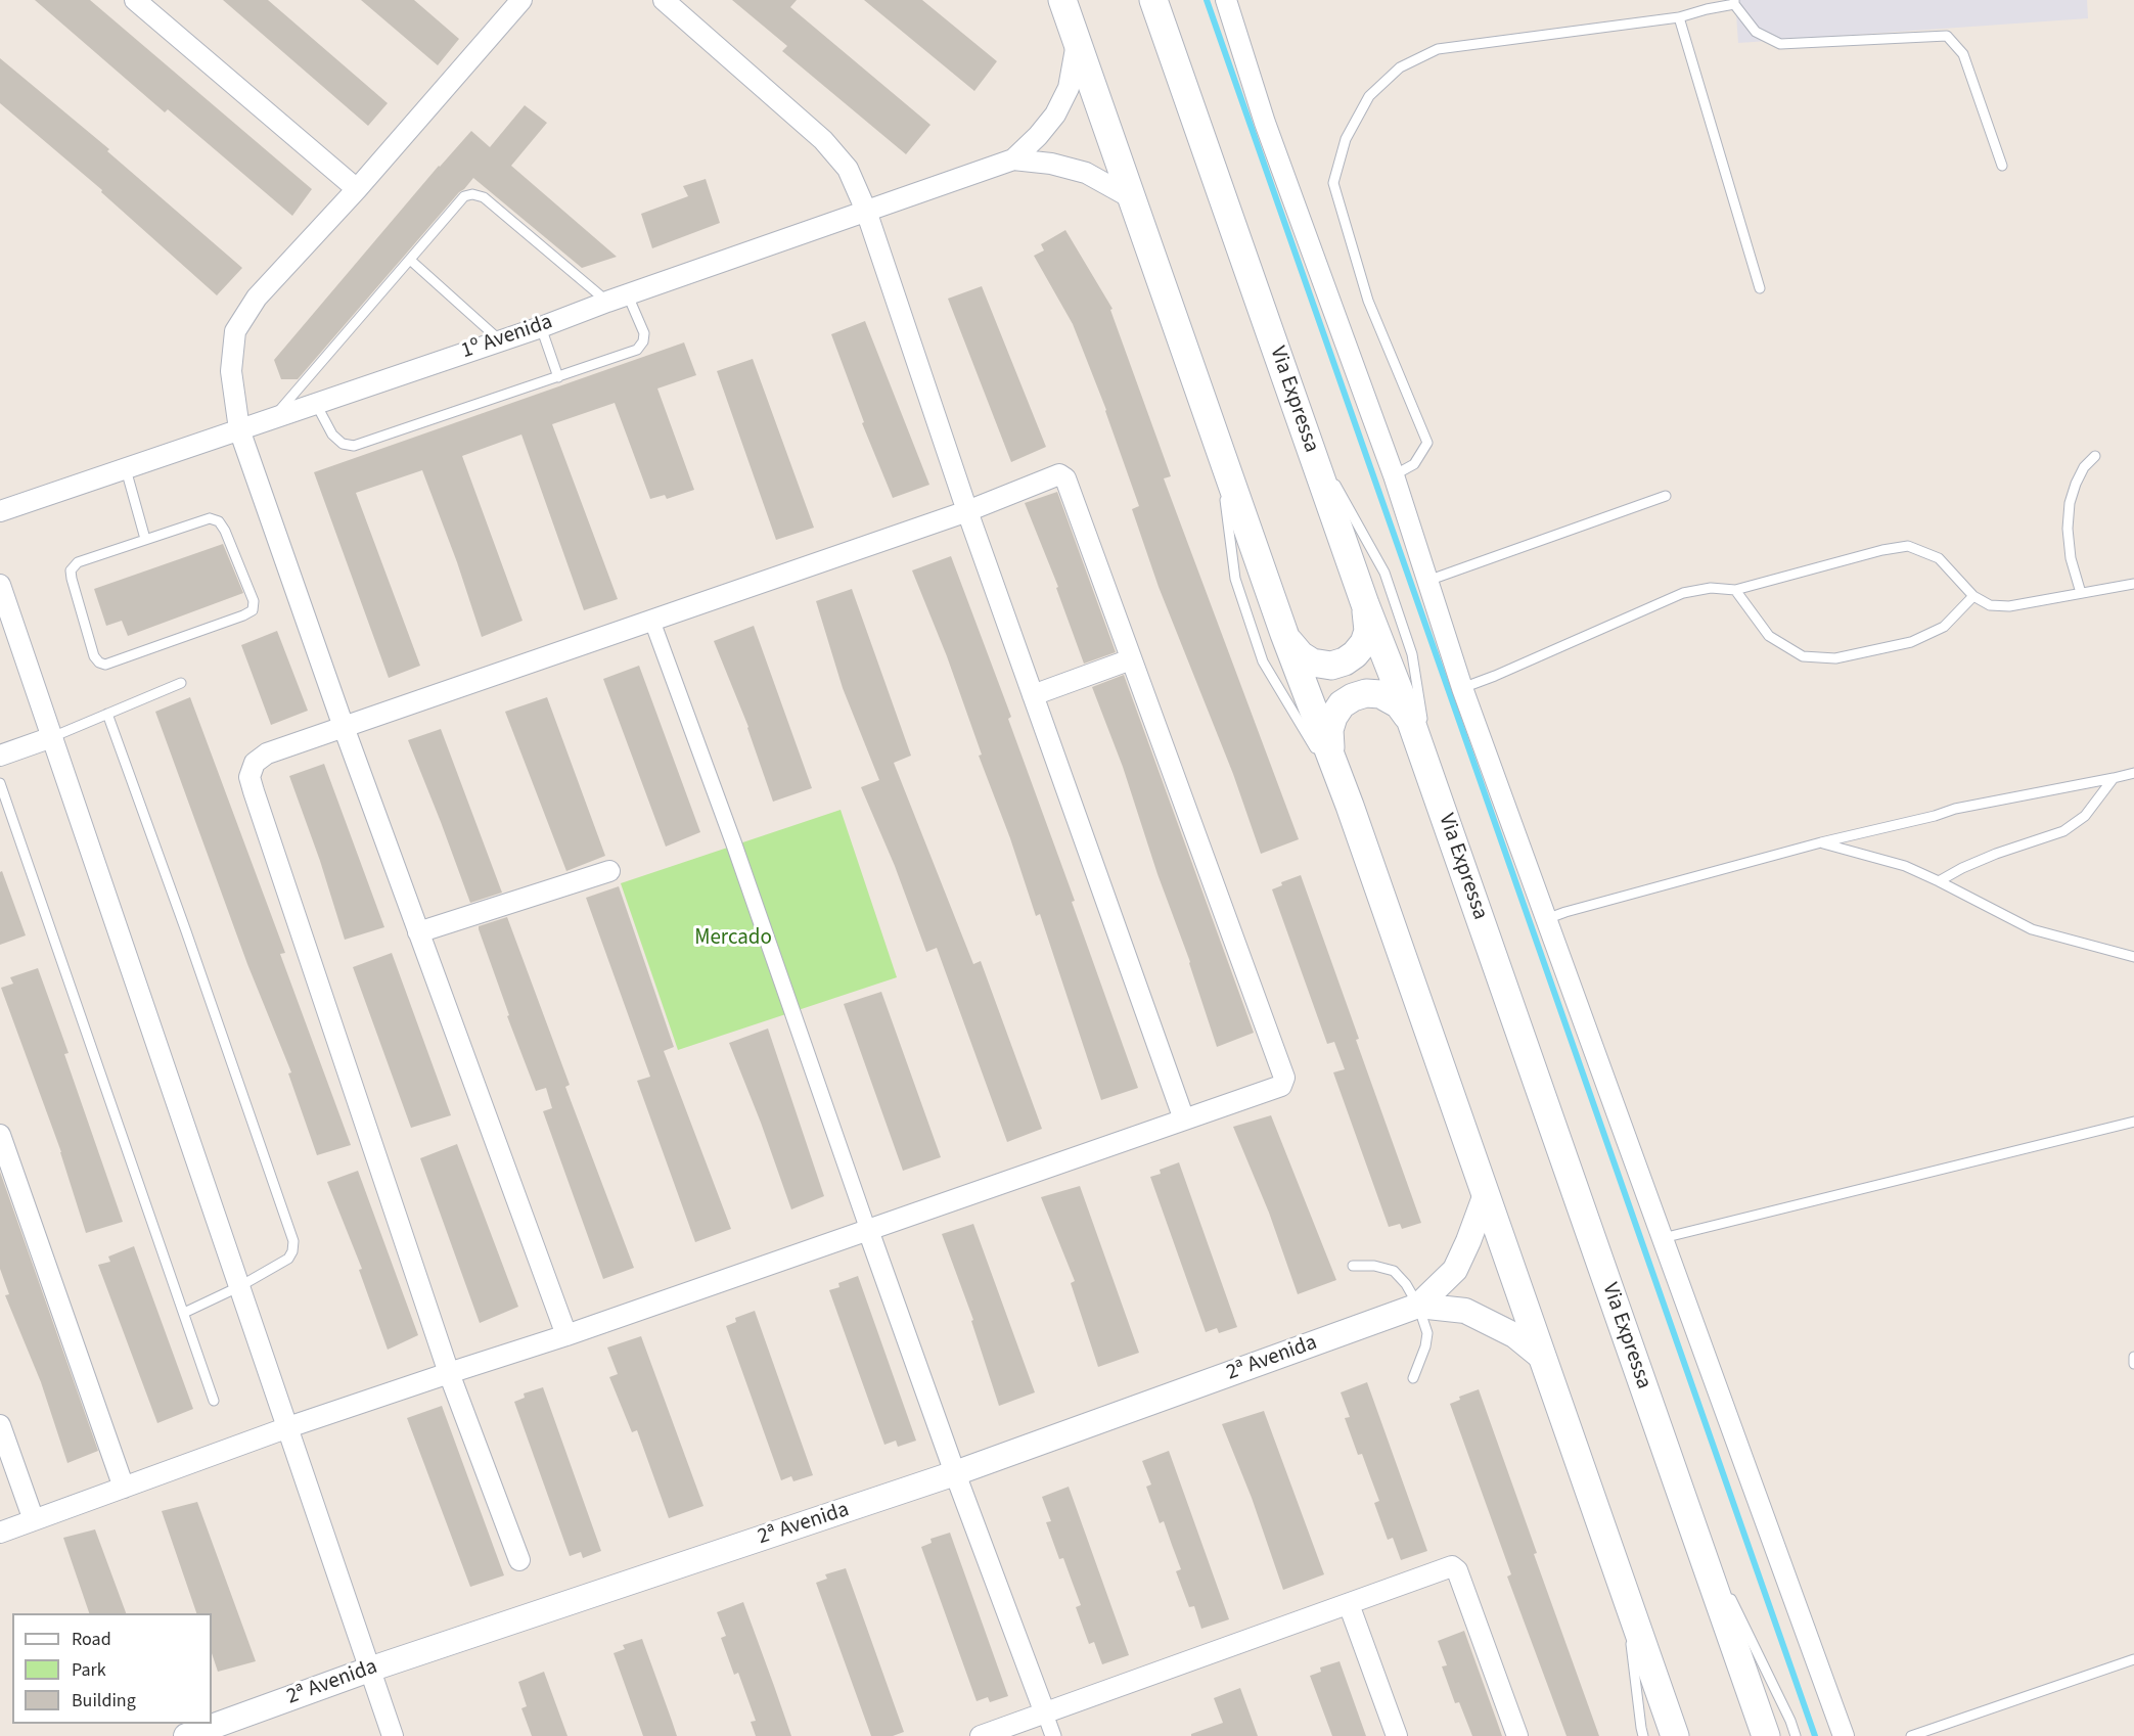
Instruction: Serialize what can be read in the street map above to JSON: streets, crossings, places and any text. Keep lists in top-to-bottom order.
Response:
{
  "streets": {
    "main road": ["Via Expressa"],
    "street": ["1º Avenida", "2ª Avenida"]
  },
  "parks": ["Mercado"],
  "legend": ["Road", "Park", "Building"]
}
